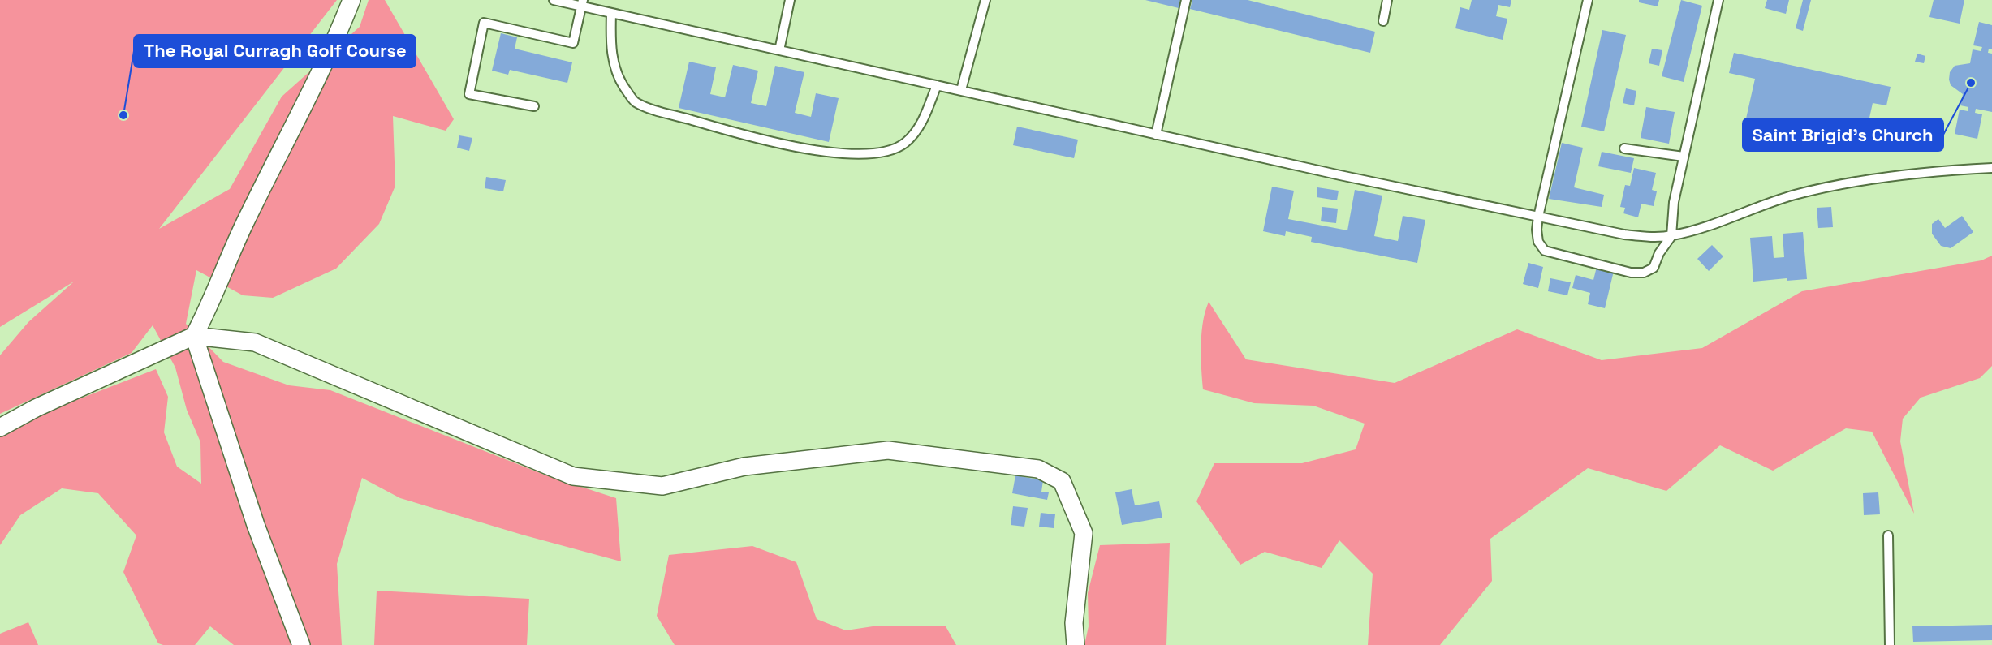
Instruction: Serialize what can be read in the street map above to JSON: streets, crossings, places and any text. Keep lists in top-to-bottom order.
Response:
{
  "places": ["Saint Brigid's Church", "The Royal Curragh Golf Course"]
}
